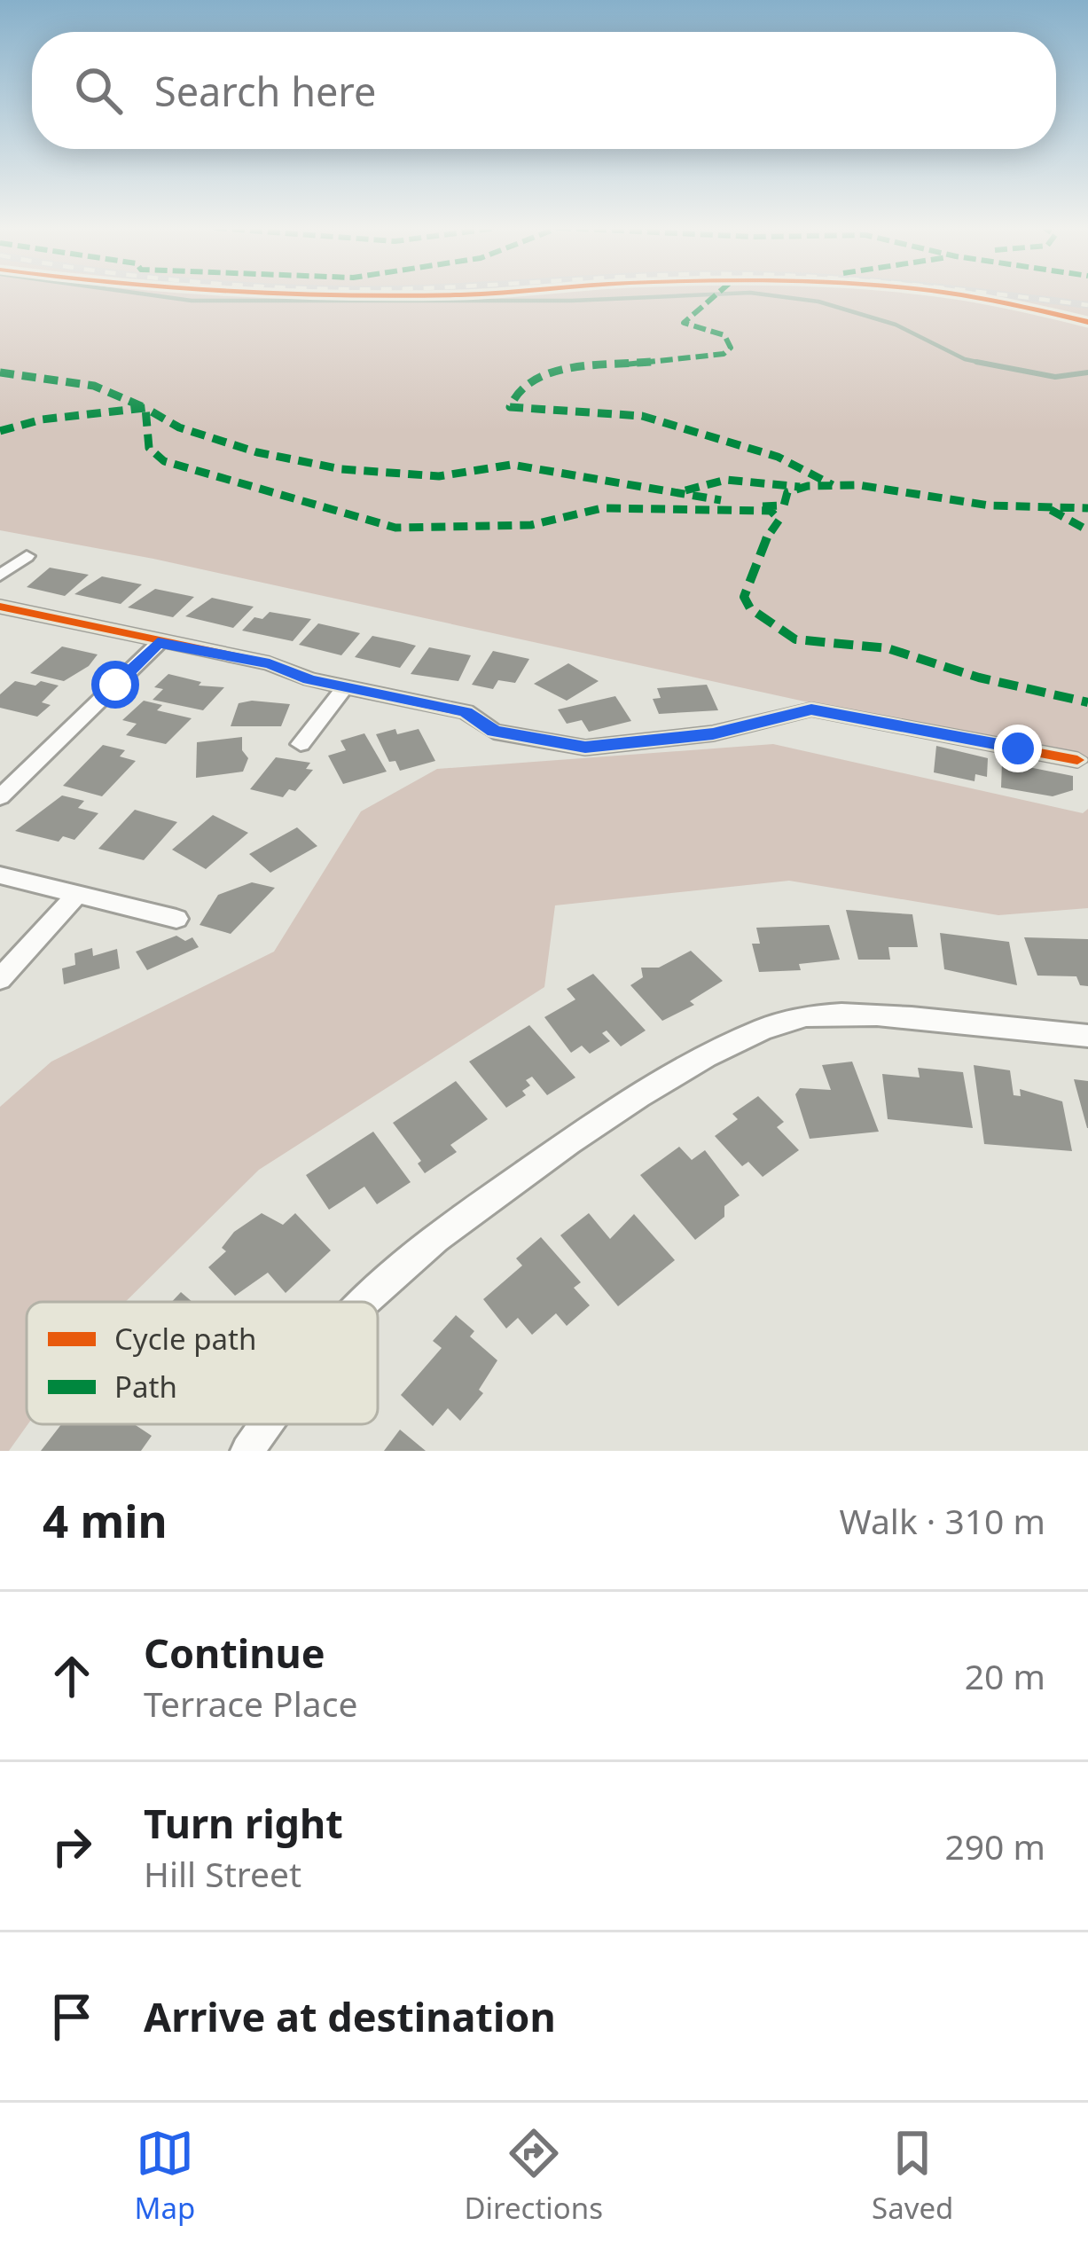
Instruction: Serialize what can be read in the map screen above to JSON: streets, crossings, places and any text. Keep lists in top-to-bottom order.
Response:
{
  "legend": ["Cycle path", "Path"],
  "page": {
    "search": "Search here",
    "heading": ["4 min", "Walk · 310 m"],
    "list": [
      ["Continue", "Terrace Place", "20 m"],
      ["Turn right", "Hill Street", "290 m"],
      "Arrive at destination"
    ],
    "nav": ["Map", "Directions", "Saved"]
  }
}
